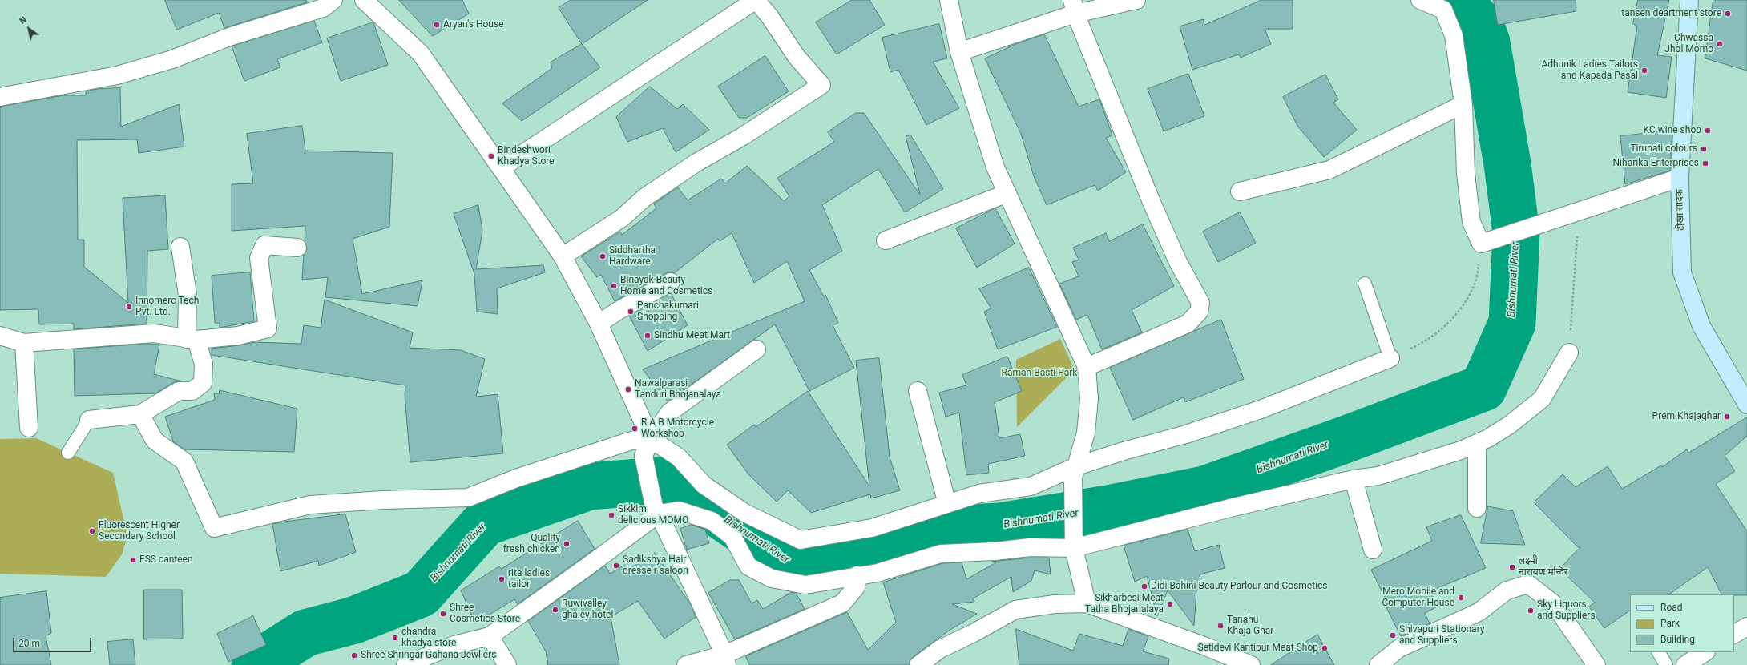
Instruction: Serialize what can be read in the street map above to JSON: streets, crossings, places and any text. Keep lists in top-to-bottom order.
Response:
{
  "streets": {
    "main road": ["टोखा सादक"]
  },
  "water": ["Bishnumati River"],
  "parks": ["Raman Basti Park"],
  "places": [
    "tansen deartment store",
    "Aryan's House",
    "Chwassa Jhol Momo",
    "Adhunik Ladies Tailors and Kapada Pasal",
    "KC wine shop",
    "Tirupati colours",
    "Bindeshwori Khadya Store",
    "Niharika Enterprises",
    "Siddhartha Hardware",
    "Binayak Beauty Home and Cosmetics",
    "Innomerc Tech Pvt. Ltd.",
    "Panchakumari Shopping",
    "Sindhu Meat Mart",
    "Nawalparasi Tanduri Bhojanalaya",
    "Prem Khajaghar",
    "R A B Motorcycle Workshop",
    "Sikkim delicious MOMO",
    "Fluorescent Higher Secondary School",
    "Quality fresh chicken",
    "FSS canteen",
    "Sadikshya Hair dresse r saloon",
    "लक्ष्मी नारायण मन्दिर",
    "rita ladies tailor",
    "Didi Bahini Beauty Parlour and Cosmetics",
    "Mero Mobile and Computer House",
    "Sikharbesi Meat Tatha Bhojanalaya",
    "Ruwivalley ghaley hotel",
    "Sky Liquors and Suppliers",
    "Shree Cosmetics Store",
    "Tanahu Khaja Ghar",
    "Shivapuri Stationary and Suppliers",
    "chandra khadya store",
    "Setidevi Kantipur Meat Shop",
    "Shree Shringar Gahana Jewllers"
  ],
  "legend": ["Road", "Park", "Building"],
  "scale_bar": "20 m",
  "north": "top left"
}
